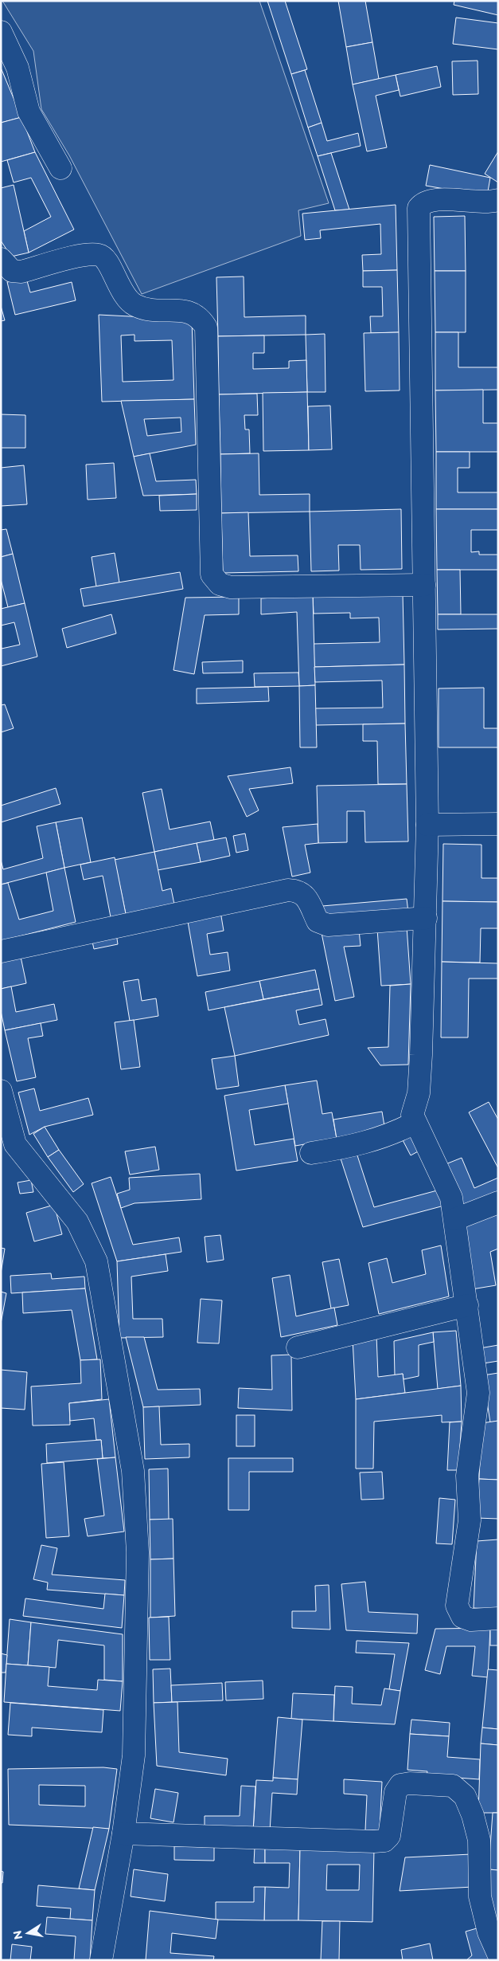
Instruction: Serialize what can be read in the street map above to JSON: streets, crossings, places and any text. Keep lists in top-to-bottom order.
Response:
{
  "north": "left"
}
